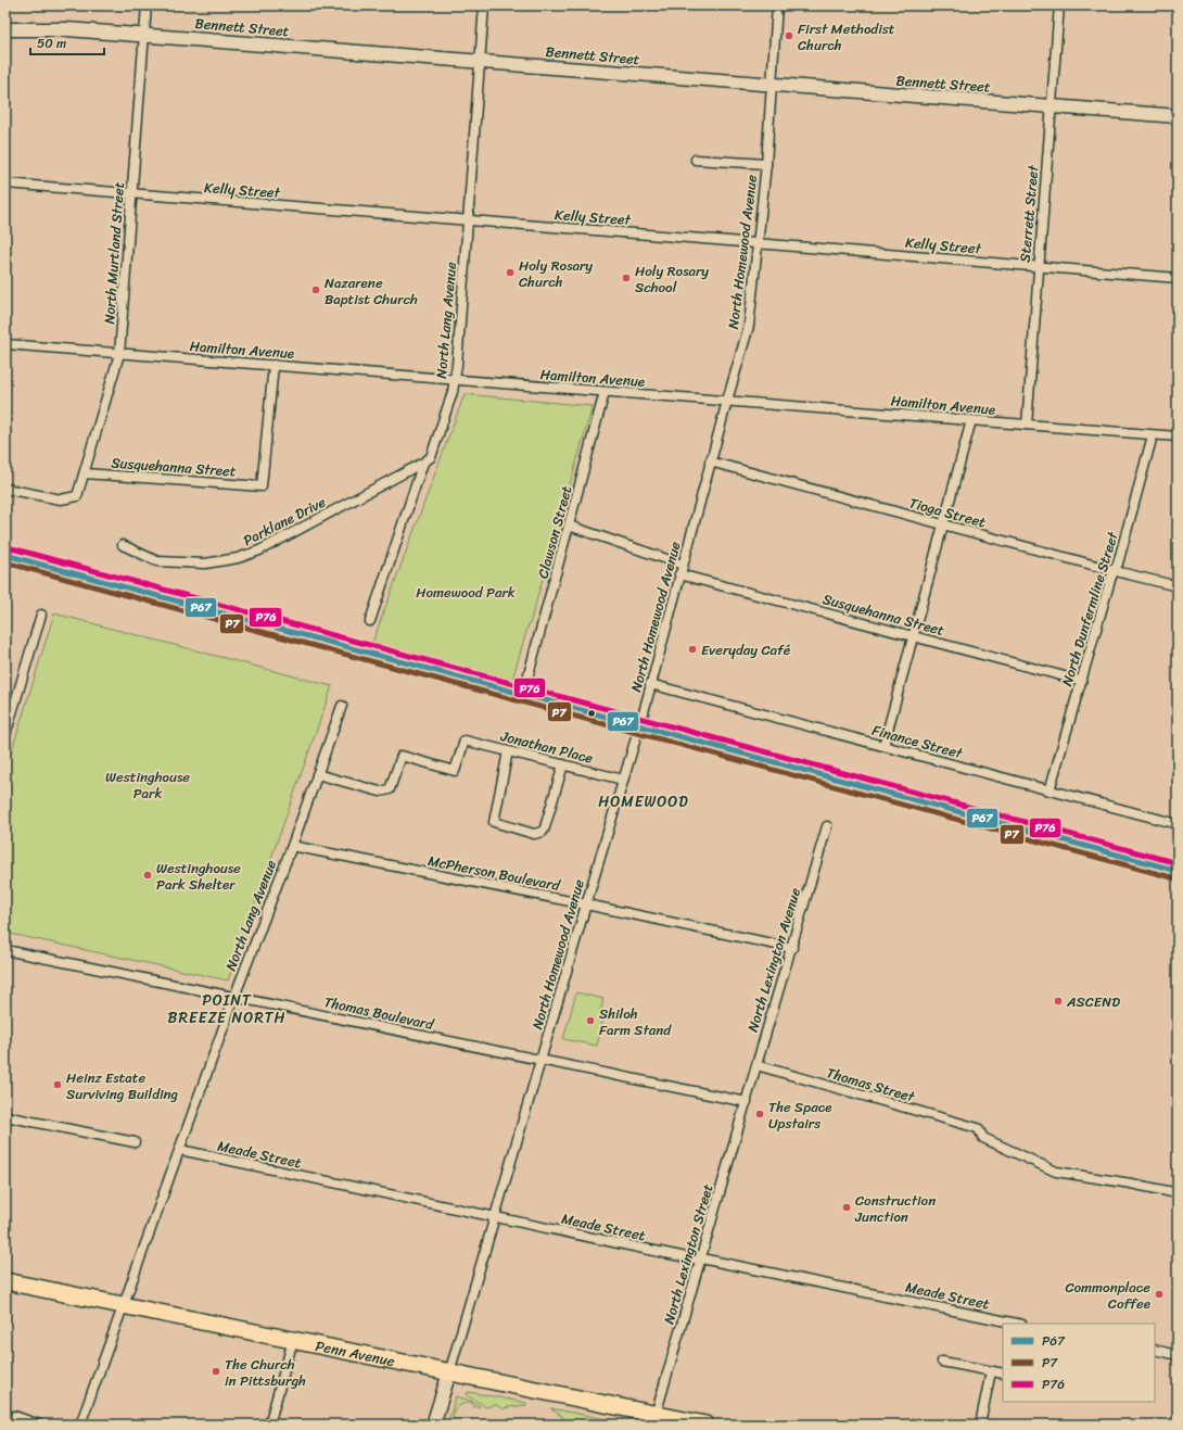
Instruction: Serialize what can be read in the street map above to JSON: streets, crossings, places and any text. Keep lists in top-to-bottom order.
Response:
{
  "streets": {
    "highway": ["Penn Avenue"],
    "main road": ["Bennett Street"],
    "street": [
      "Kelly Street",
      "Sterrett Street",
      "North Homewood Avenue",
      "North Murtland Street",
      "North Lang Avenue",
      "Hamilton Avenue",
      "Susquehanna Street",
      "Tioga Street",
      "Parklane Drive",
      "Clawson Street",
      "North Dunfermline Street",
      "Finance Street",
      "Jonathan Place",
      "McPherson Boulevard",
      "North Lexington Avenue",
      "Thomas Boulevard",
      "Thomas Street",
      "Meade Street",
      "North Lexington Street"
    ]
  },
  "crossings": [
    ["Bennett Street", "Sterrett Street"],
    ["Bennett Street", "North Homewood Avenue"],
    ["Bennett Street", "North Murtland Street"],
    ["Bennett Street", "North Lang Avenue"],
    ["Kelly Street", "Sterrett Street"],
    ["Kelly Street", "North Homewood Avenue"],
    ["Kelly Street", "North Murtland Street"],
    ["Kelly Street", "North Lang Avenue"],
    ["Sterrett Street", "Hamilton Avenue"],
    ["North Homewood Avenue", "Hamilton Avenue"],
    ["North Homewood Avenue", "Susquehanna Street"],
    ["North Homewood Avenue", "Tioga Street"],
    ["North Homewood Avenue", "Finance Street"],
    ["North Homewood Avenue", "Jonathan Place"],
    ["North Homewood Avenue", "McPherson Boulevard"],
    ["North Homewood Avenue", "Thomas Boulevard"],
    ["North Homewood Avenue", "Meade Street"],
    ["North Homewood Avenue", "Penn Avenue"],
    ["North Murtland Street", "Hamilton Avenue"],
    ["North Murtland Street", "Susquehanna Street"],
    ["North Lang Avenue", "Hamilton Avenue"],
    ["North Lang Avenue", "Parklane Drive"],
    ["North Lang Avenue", "Jonathan Place"],
    ["North Lang Avenue", "McPherson Boulevard"],
    ["North Lang Avenue", "Thomas Boulevard"],
    ["North Lang Avenue", "Meade Street"],
    ["North Lang Avenue", "Penn Avenue"],
    ["Hamilton Avenue", "Susquehanna Street"],
    ["Hamilton Avenue", "Clawson Street"],
    ["Hamilton Avenue", "North Dunfermline Street"],
    ["Susquehanna Street", "North Dunfermline Street"],
    ["Tioga Street", "North Dunfermline Street"],
    ["North Dunfermline Street", "Finance Street"],
    ["McPherson Boulevard", "North Lexington Avenue"],
    ["North Lexington Avenue", "Thomas Boulevard"],
    ["North Lexington Avenue", "Thomas Street"],
    ["North Lexington Avenue", "North Lexington Street"],
    ["Thomas Boulevard", "North Lexington Street"],
    ["Meade Street", "North Lexington Street"],
    ["North Lexington Street", "Penn Avenue"]
  ],
  "districts": ["HOMEWOOD", "POINT BREEZE NORTH"],
  "parks": ["Homewood Park", "Westinghouse Park"],
  "places": [
    "First Methodist Church",
    "Holy Rosary Church",
    "Holy Rosary School",
    "Nazarene Baptist Church",
    "Everyday Café",
    "Westinghouse Park Shelter",
    "ASCEND",
    "Shiloh Farm Stand",
    "Heinz Estate Surviving Building",
    "The Space Upstairs",
    "Construction Junction",
    "Commonplace Coffee",
    "The Church in Pittsburgh"
  ],
  "lines": ["transit line P76", "transit line P67", "transit line P7"],
  "legend": ["P67", "P7", "P76"],
  "scale_bar": "50 m"
}
